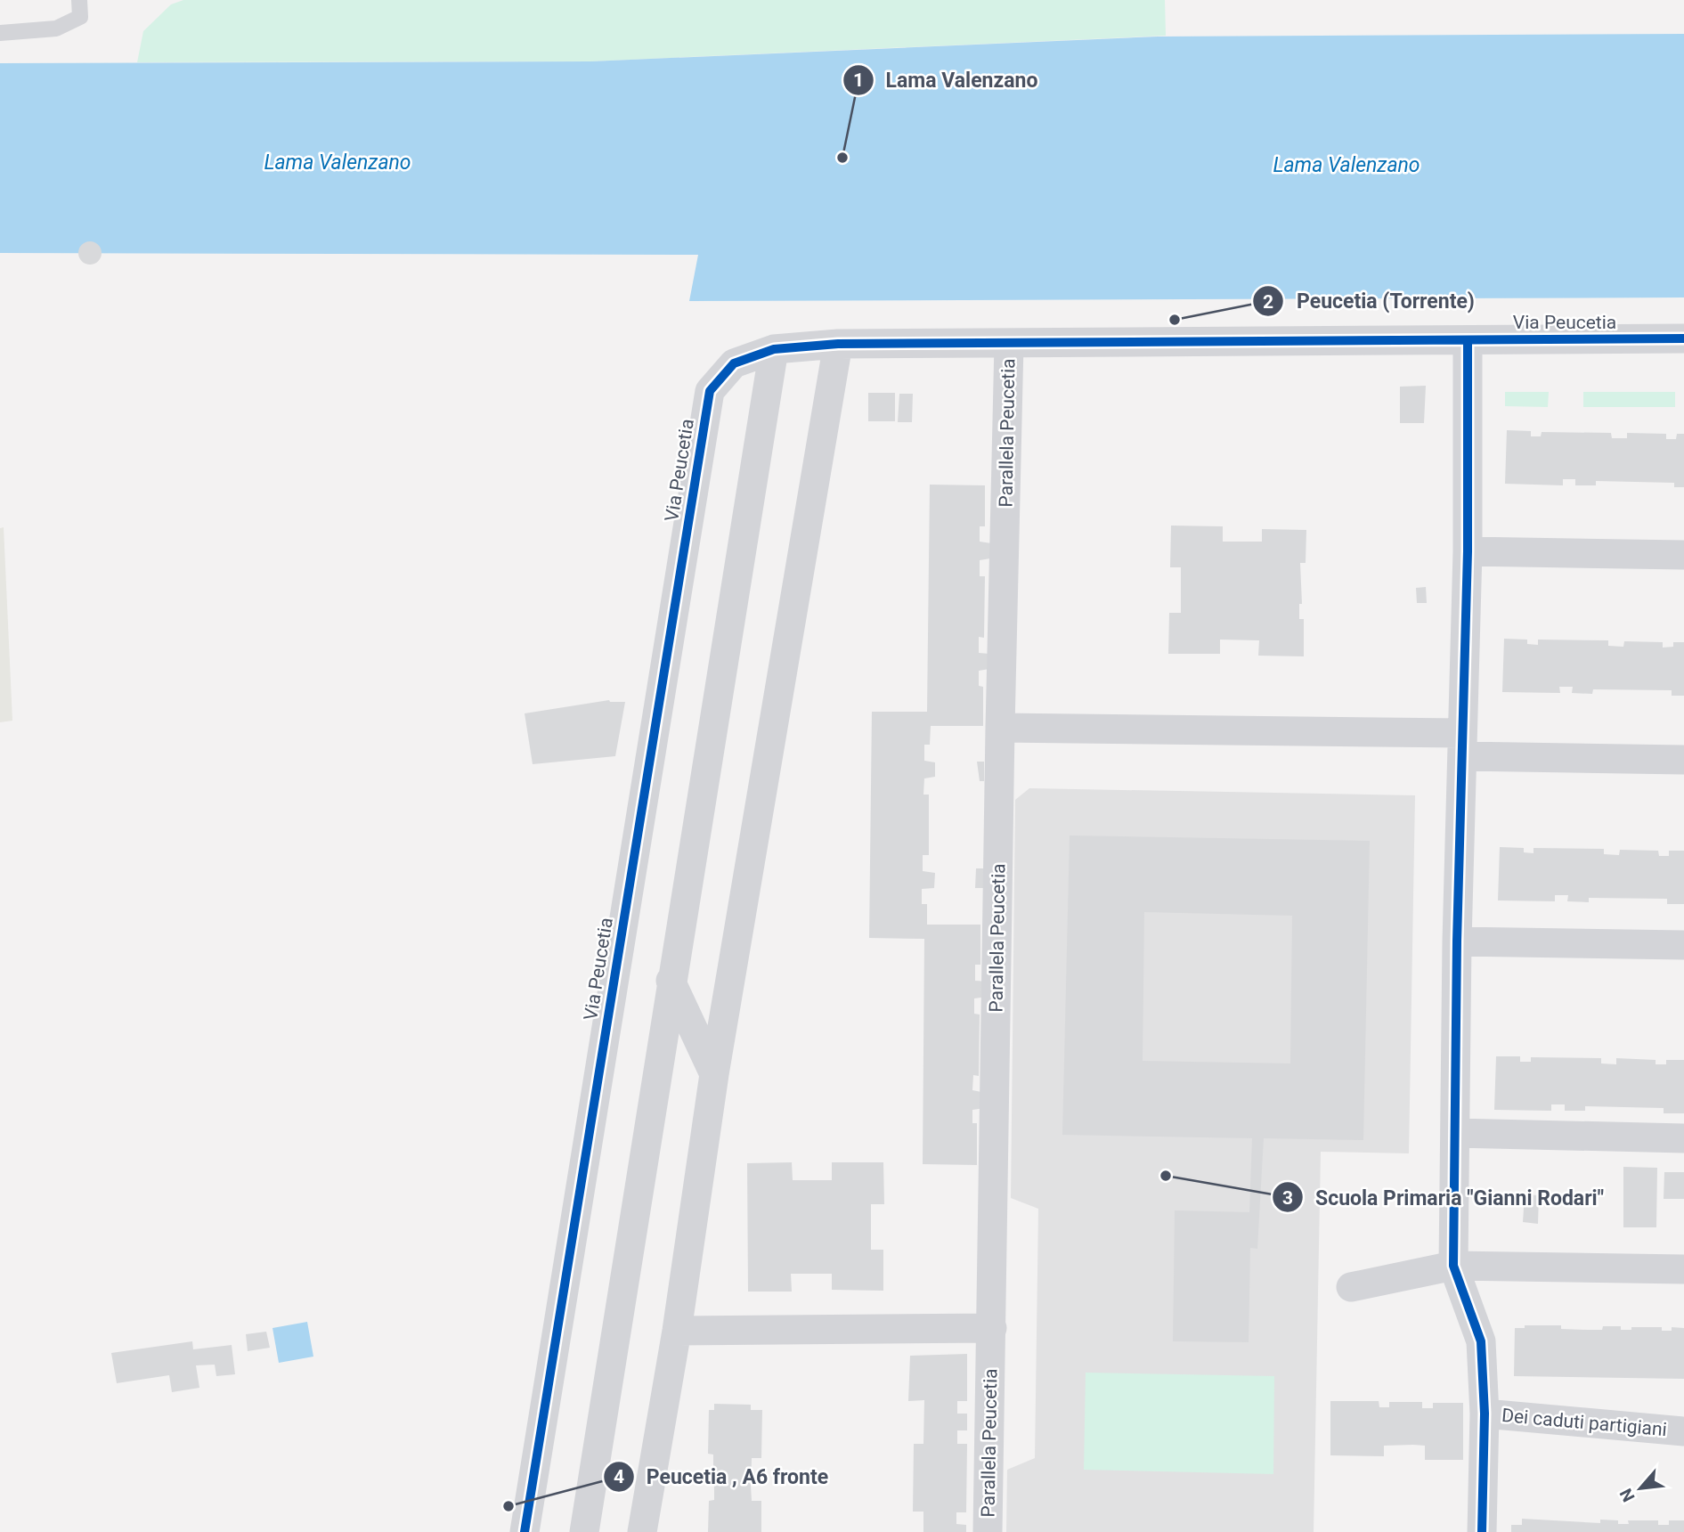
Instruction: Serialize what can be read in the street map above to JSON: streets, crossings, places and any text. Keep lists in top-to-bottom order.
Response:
{
  "streets": {
    "street": ["Via Peucetia", "Parallela Peucetia", "Dei caduti partigiani"]
  },
  "crossings": [
    ["Via Peucetia", "Parallela Peucetia"]
  ],
  "water": ["Lama Valenzano"],
  "places": [
    "Lama Valenzano",
    "Peucetia (Torrente)",
    "Scuola Primaria \"Gianni Rodari\"",
    "Peucetia , A6 fronte"
  ],
  "north": "bottom left"
}
